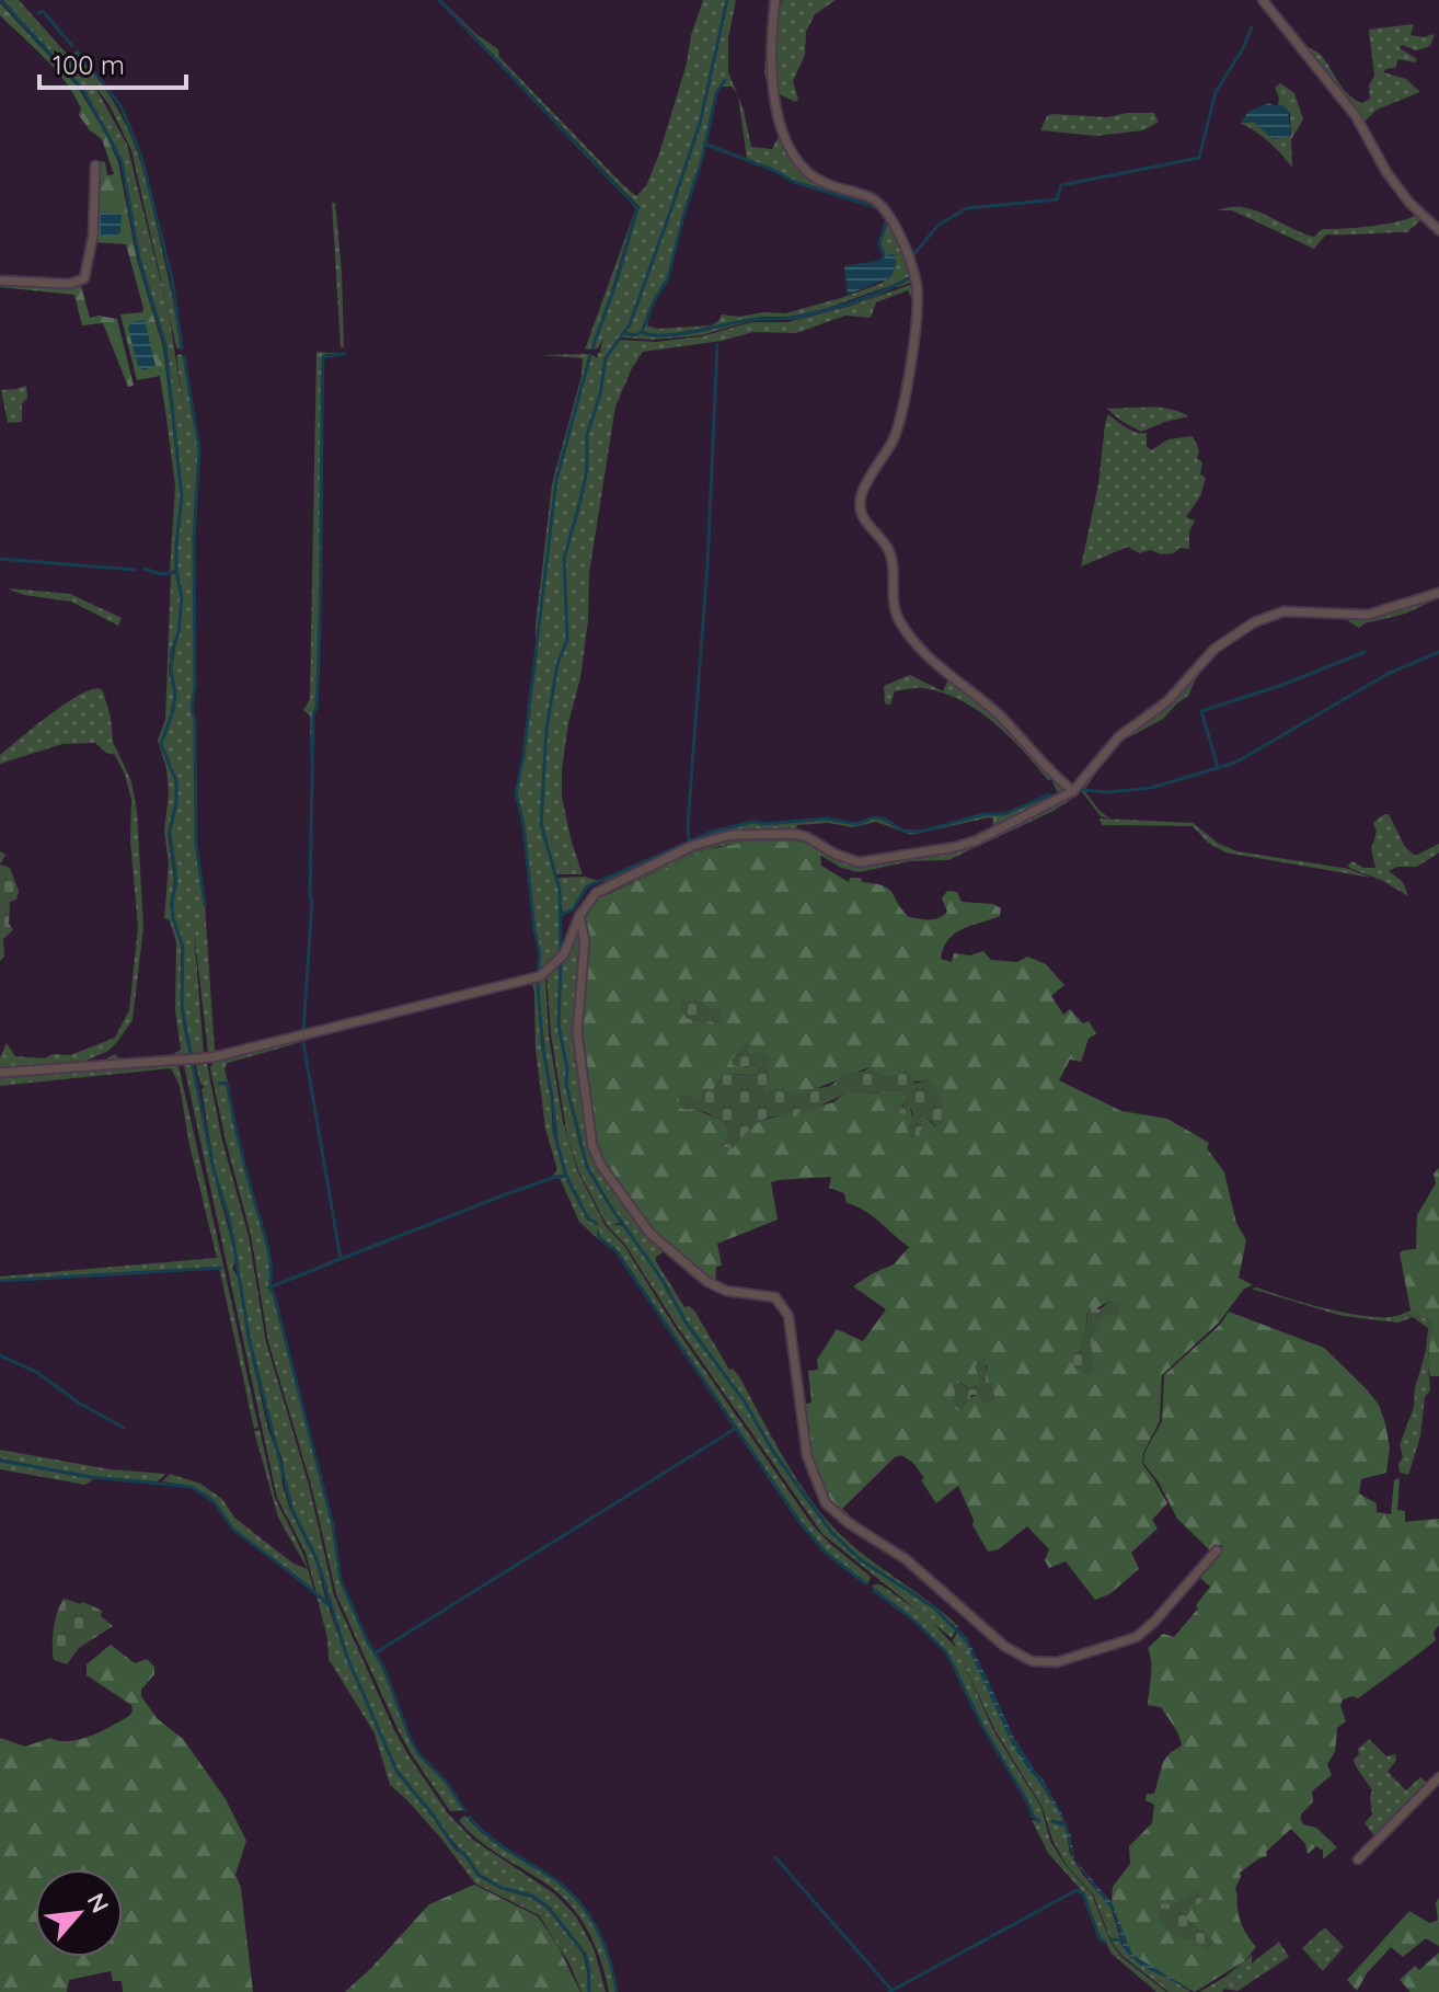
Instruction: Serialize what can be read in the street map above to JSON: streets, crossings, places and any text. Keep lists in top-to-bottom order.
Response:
{
  "scale_bar": "100 m",
  "north": "top right"
}
